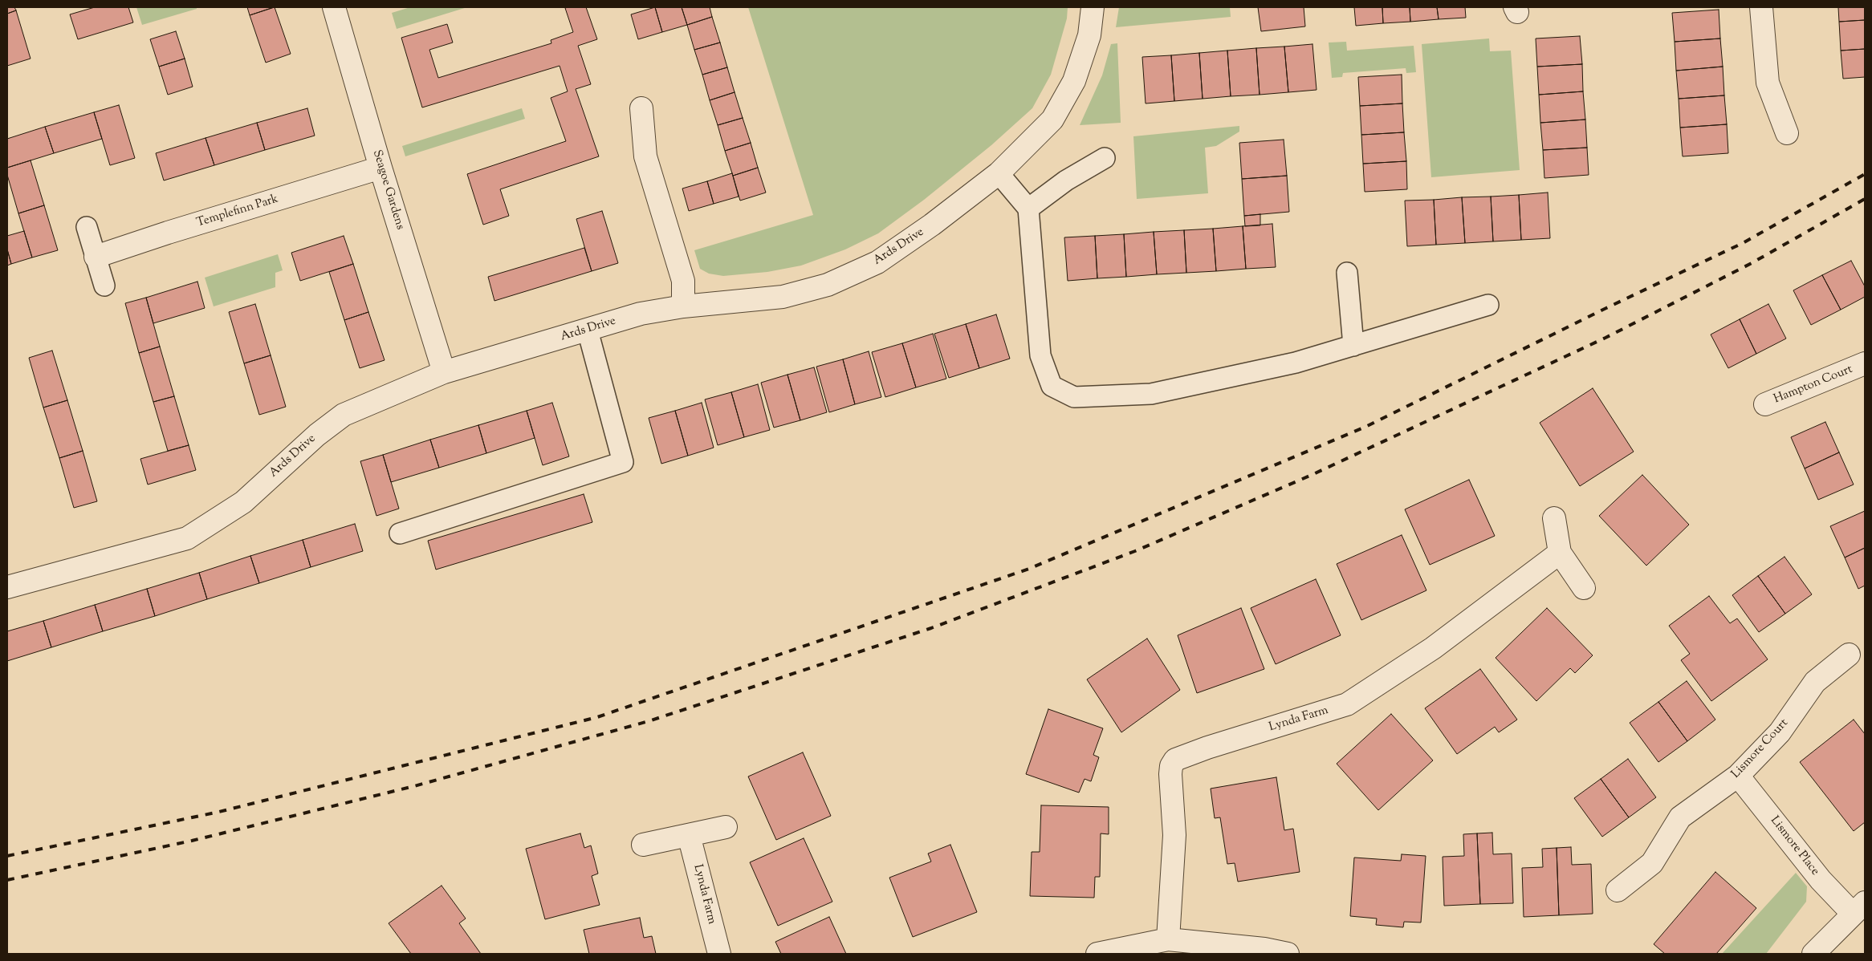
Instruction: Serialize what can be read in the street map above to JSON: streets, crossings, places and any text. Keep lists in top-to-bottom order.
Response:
{
  "streets": {
    "street": [
      "Seagoe Gardens",
      "Templefinn Park",
      "Ards Drive",
      "Hampton Court",
      "Lynda Farm",
      "Lismore Court",
      "Lismore Place"
    ]
  },
  "crossings": [
    ["Seagoe Gardens", "Templefinn Park"],
    ["Seagoe Gardens", "Ards Drive"],
    ["Lismore Court", "Lismore Place"]
  ]
}
